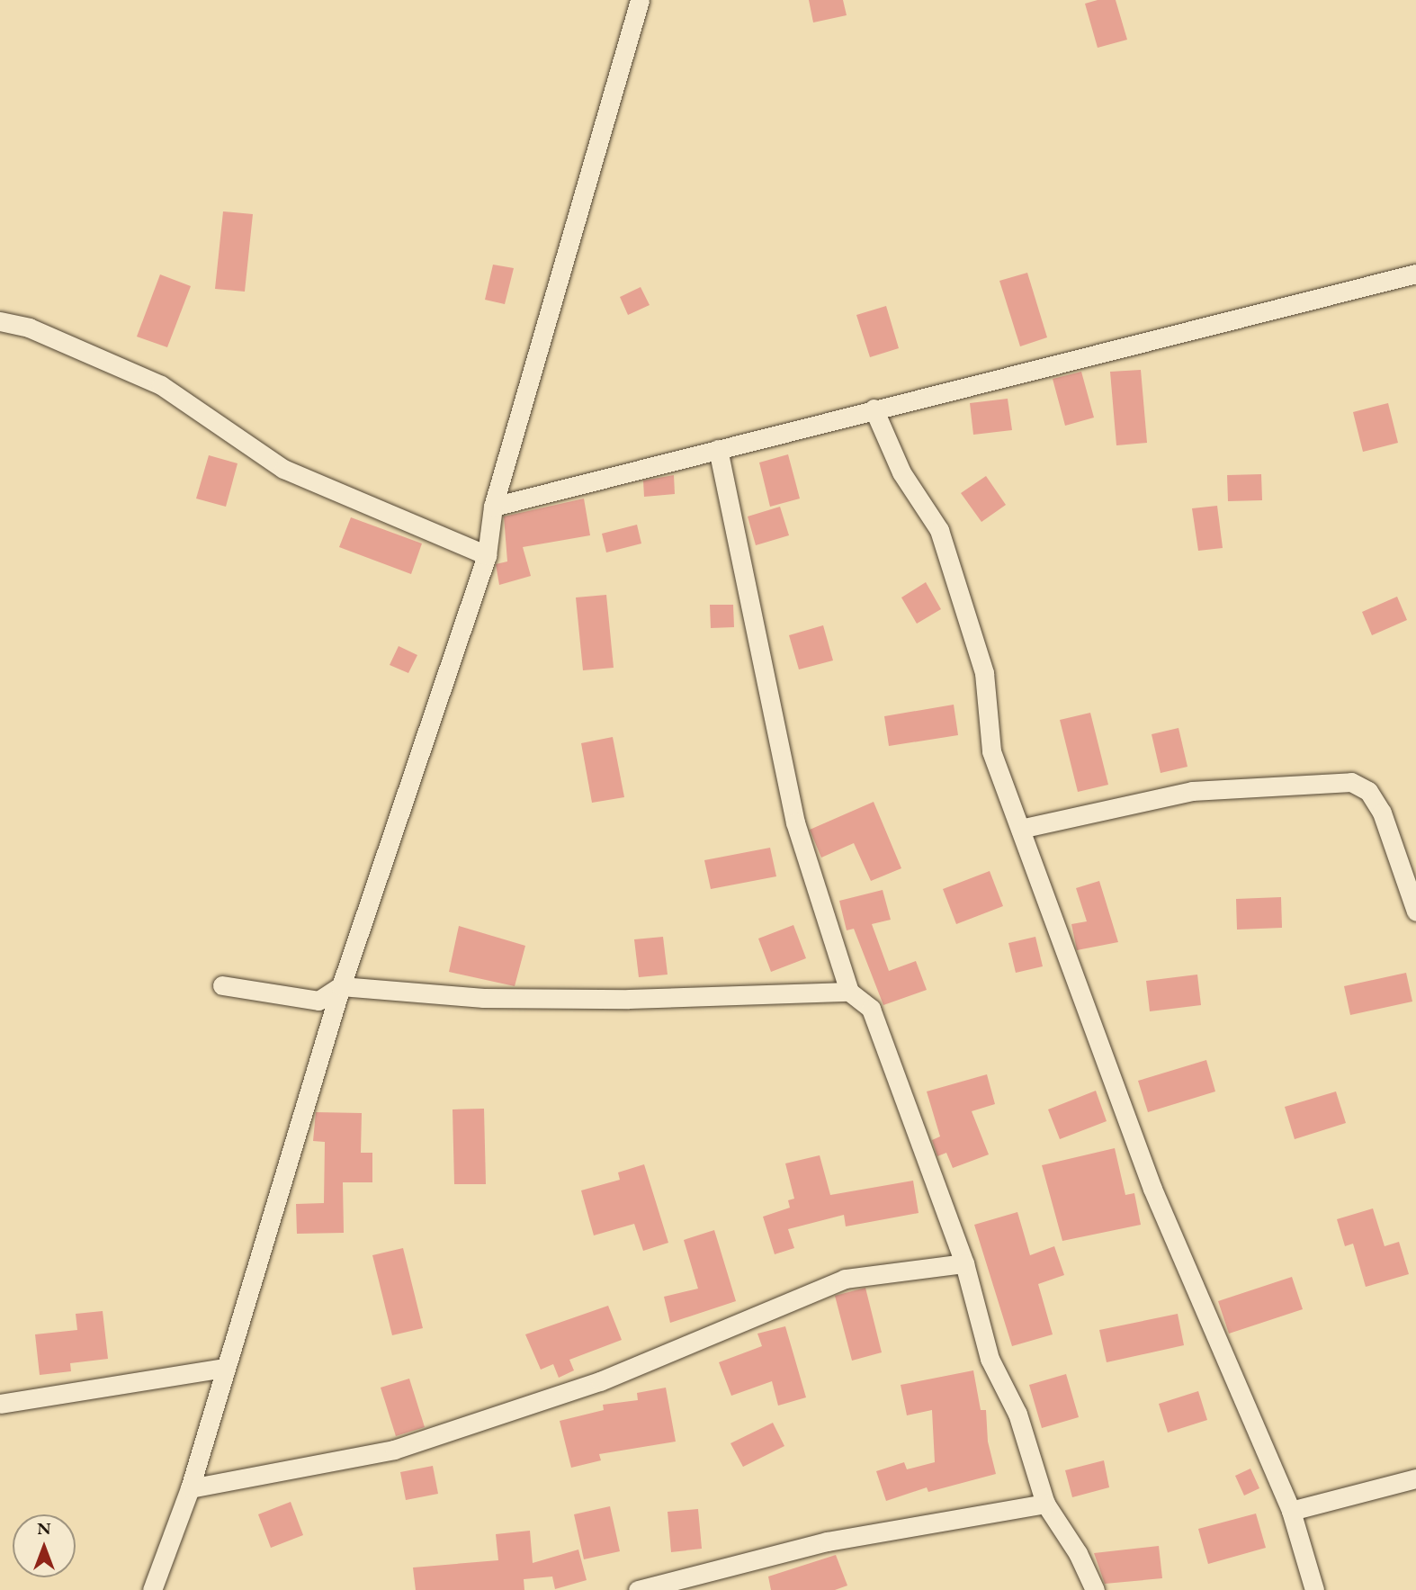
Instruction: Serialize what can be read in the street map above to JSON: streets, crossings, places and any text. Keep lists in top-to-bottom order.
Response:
{
  "north": "top"
}
